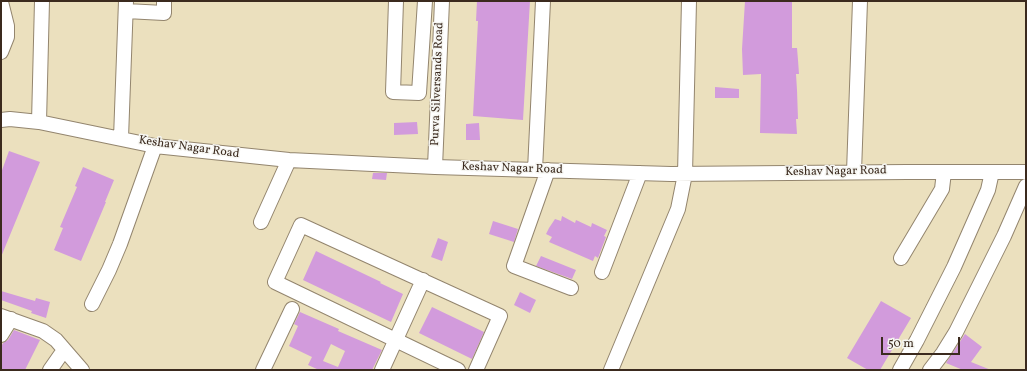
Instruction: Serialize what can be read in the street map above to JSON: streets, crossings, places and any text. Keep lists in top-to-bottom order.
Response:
{
  "streets": {
    "street": ["Purva Silversands Road", "Keshav Nagar Road"]
  },
  "crossings": [
    ["Purva Silversands Road", "Keshav Nagar Road"]
  ],
  "scale_bar": "50 m"
}
